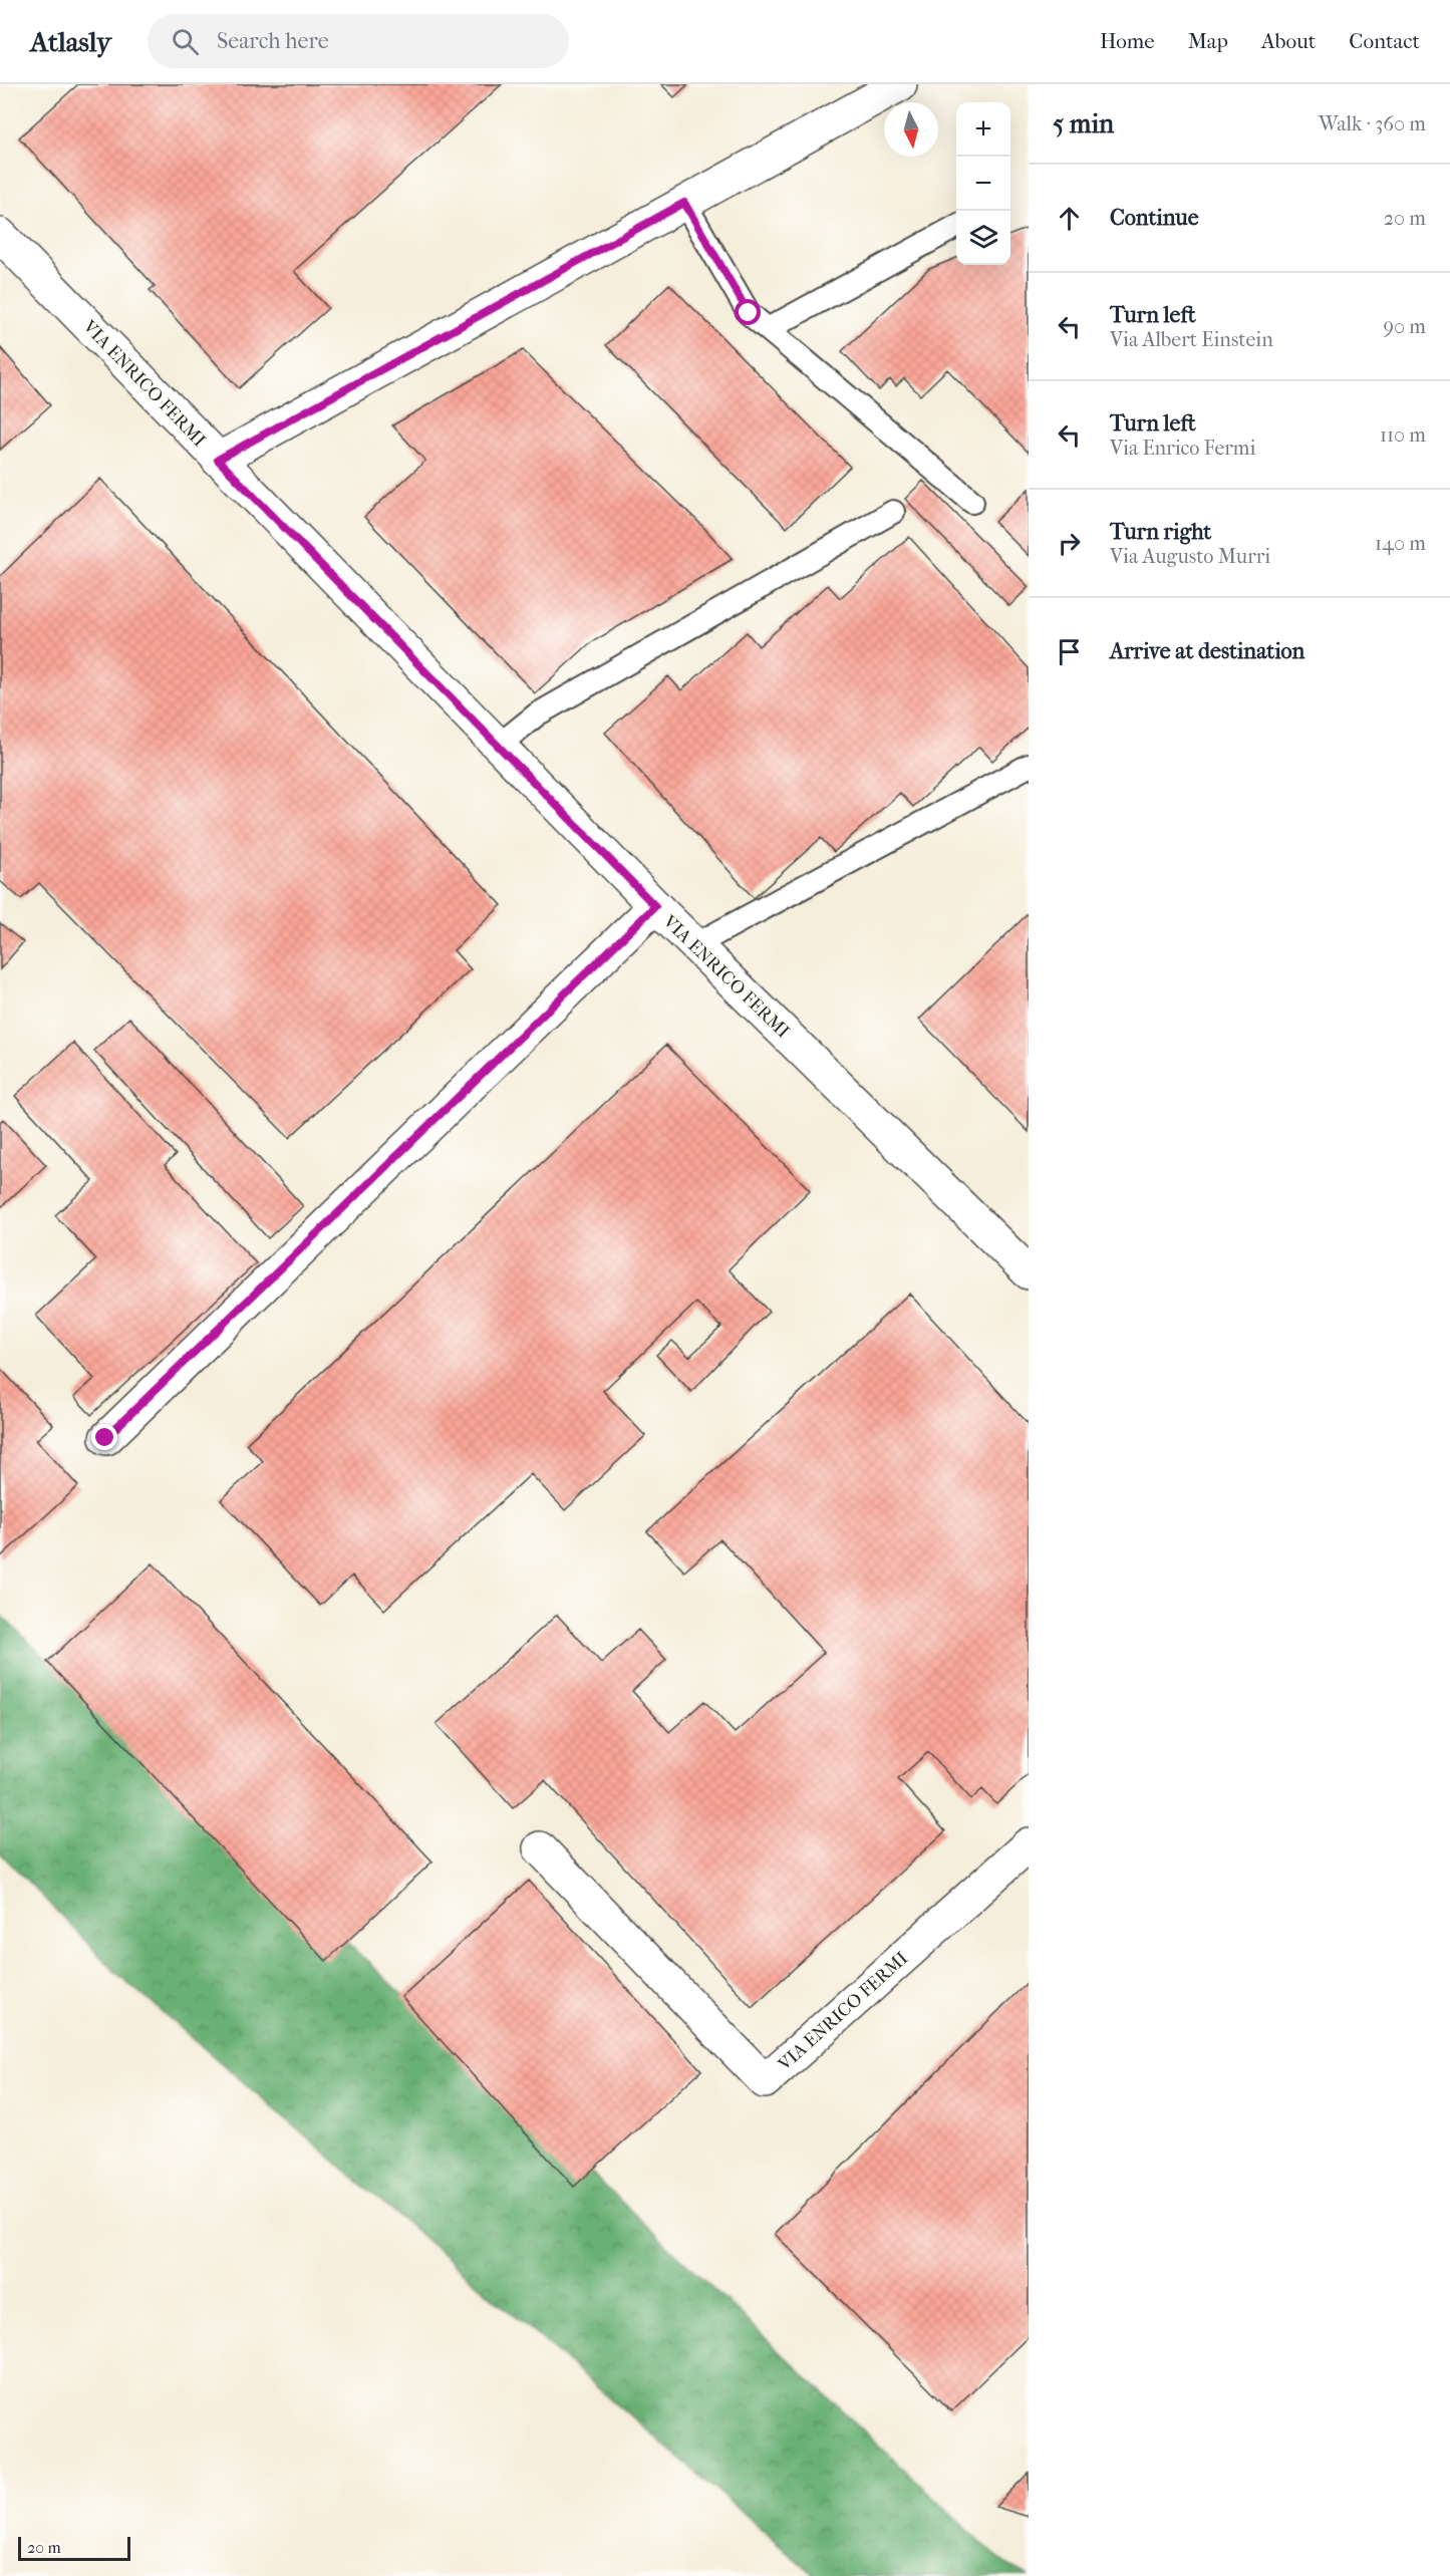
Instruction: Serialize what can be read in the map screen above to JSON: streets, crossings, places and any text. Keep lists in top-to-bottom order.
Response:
{
  "streets": {
    "street": ["VIA ENRICO FERMI"]
  },
  "scale_bar": "20 m",
  "north": "bottom",
  "page": {
    "header": "Atlasly",
    "search": "Search here",
    "nav": [
      "Home",
      "Map",
      "About",
      "Contact"
    ],
    "heading": ["5 min", "Walk · 360 m"],
    "map_buttons": ["+", "−"],
    "list": [
      ["Continue", "20 m"],
      ["Turn left", "Via Albert Einstein", "90 m"],
      ["Turn left", "Via Enrico Fermi", "110 m"],
      ["Turn right", "Via Augusto Murri", "140 m"],
      "Arrive at destination"
    ],
    "scale": "20 m"
  }
}
